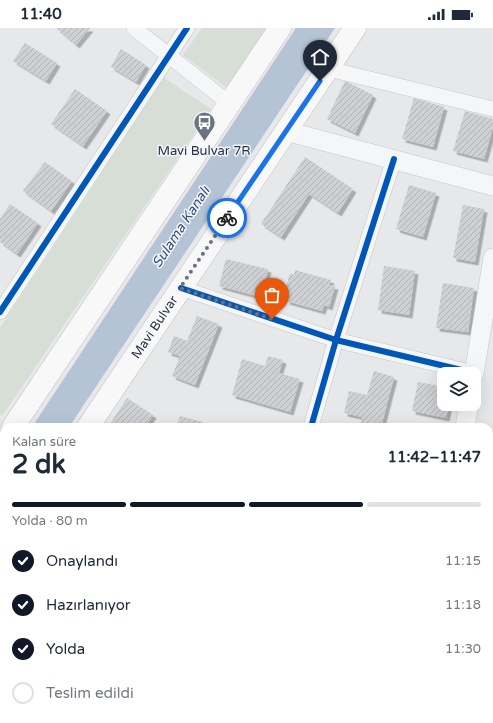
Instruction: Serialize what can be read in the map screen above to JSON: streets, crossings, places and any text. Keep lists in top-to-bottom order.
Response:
{
  "streets": {
    "main road": ["Mavi Bulvar"]
  },
  "water": ["Sulama Kanalı"],
  "places": {
    "bus stop": ["Mavi Bulvar 7R"]
  },
  "page": {
    "status": "11:40",
    "heading": ["2 dk", "Kalan süre", "11:42–11:47"],
    "bar": "Yolda · 80 m",
    "list": [
      ["Onaylandı", "11:15"],
      ["Hazırlanıyor", "11:18"],
      ["Yolda", "11:30"],
      "Teslim edildi"
    ]
  }
}
